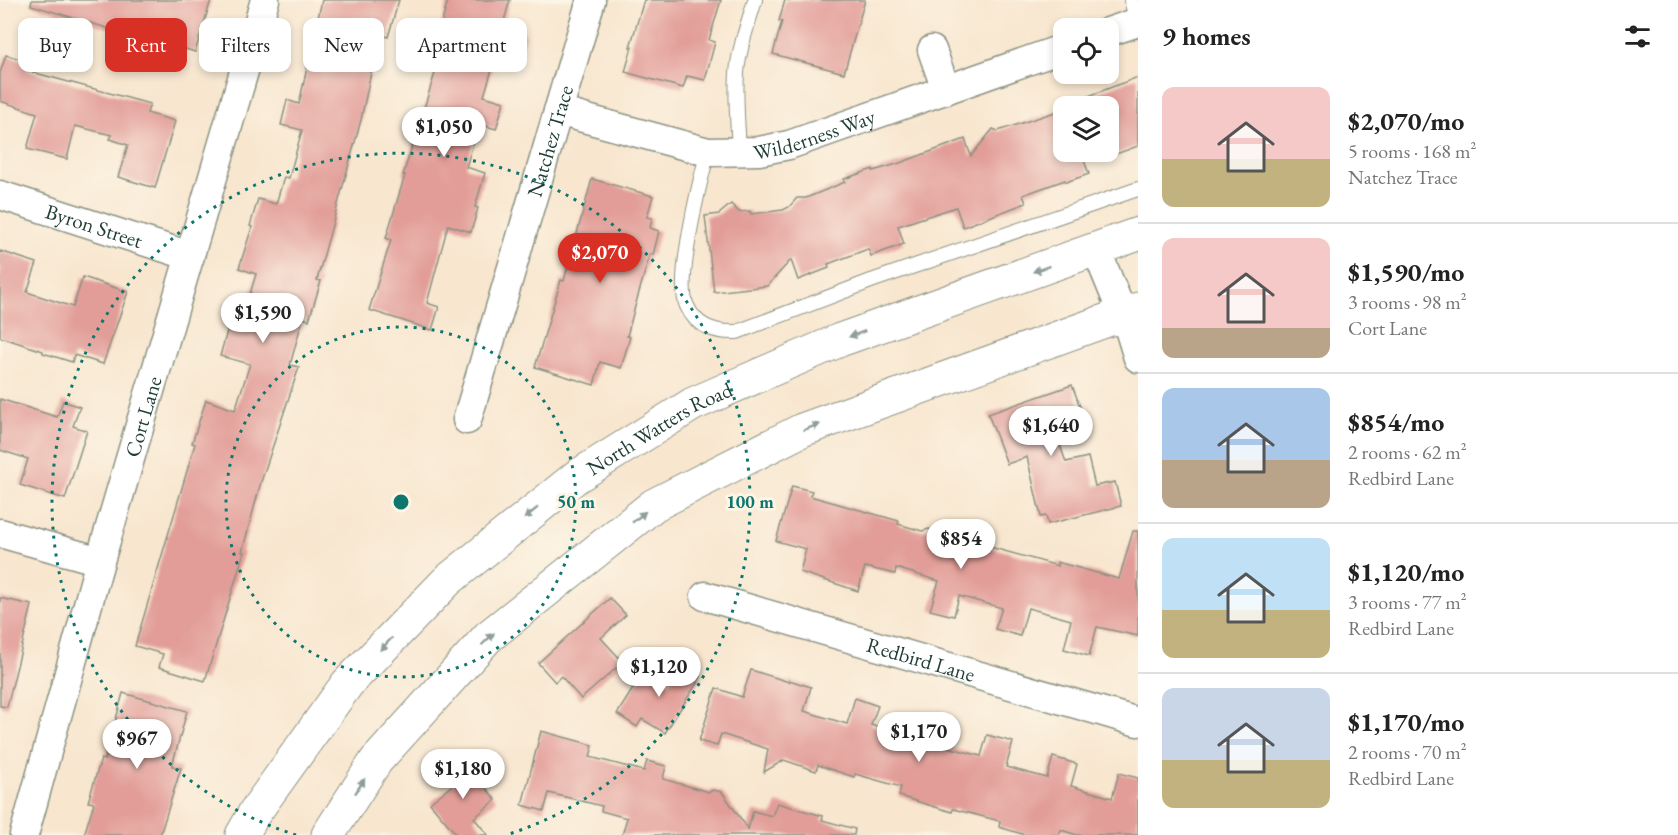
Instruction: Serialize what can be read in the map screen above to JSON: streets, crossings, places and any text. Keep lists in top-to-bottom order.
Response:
{
  "streets": {
    "main road": ["North Watters Road"],
    "street": [
      "Wilderness Way",
      "Natchez Trace",
      "Byron Street",
      "Cort Lane",
      "Redbird Lane"
    ]
  },
  "crossings": [
    ["Wilderness Way", "Natchez Trace"],
    ["Byron Street", "Cort Lane"]
  ],
  "page": {
    "heading": "9 homes",
    "chip": [
      "Buy",
      "Rent",
      "Filters",
      "New",
      "Apartment"
    ],
    "list": [
      {
        "name": "$2,070/mo",
        "note": "5 rooms · 168 m² · Natchez Trace"
      },
      {
        "name": "$1,590/mo",
        "note": "3 rooms · 98 m² · Cort Lane"
      },
      {
        "name": "$854/mo",
        "note": "2 rooms · 62 m² · Redbird Lane"
      },
      {
        "name": "$1,120/mo",
        "note": "3 rooms · 77 m² · Redbird Lane"
      },
      {
        "name": "$1,170/mo",
        "note": "2 rooms · 70 m² · Redbird Lane"
      }
    ],
    "price": [
      "$1,050",
      "$2,070",
      "$1,590",
      "$1,640",
      "$854",
      "$1,120",
      "$1,170",
      "$967",
      "$1,180"
    ]
  },
  "rings": ["50 m", "100 m"]
}
